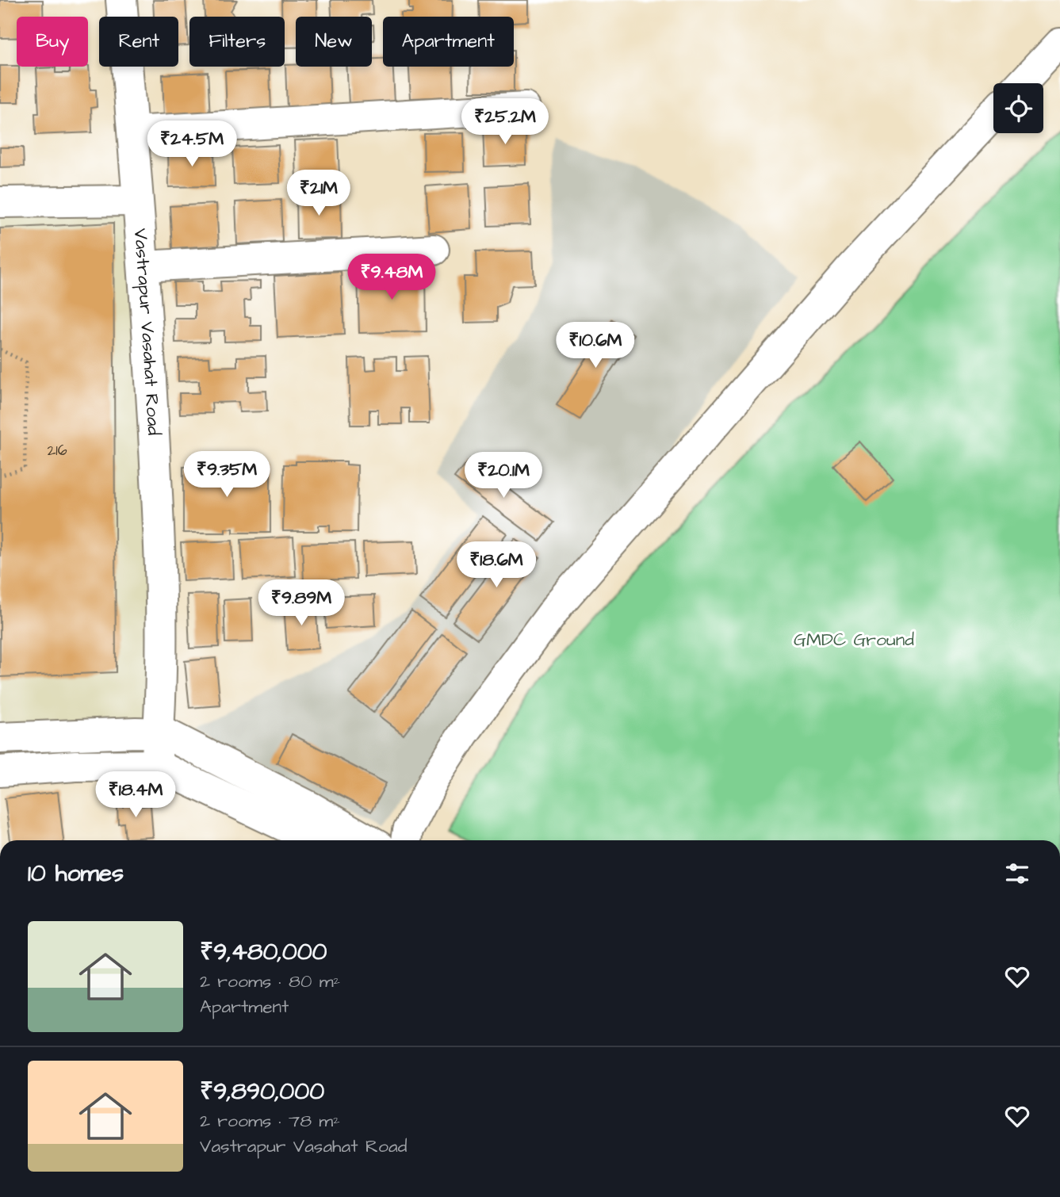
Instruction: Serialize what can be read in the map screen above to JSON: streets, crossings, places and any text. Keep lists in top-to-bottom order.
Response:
{
  "streets": {
    "street": ["Vastrapur Vasahat Road"]
  },
  "parks": ["GMDC Ground"],
  "house_numbers": ["216"],
  "page": {
    "chip": [
      "Buy",
      "Rent",
      "Filters",
      "New",
      "Apartment"
    ],
    "price": [
      "₹25.2M",
      "₹24.5M",
      "₹21M",
      "₹9.48M",
      "₹10.6M",
      "₹9.35M",
      "₹20.1M",
      "₹18.6M",
      "₹9.89M",
      "₹18.4M"
    ],
    "heading": "10 homes",
    "list": [
      {
        "name": "₹9,480,000",
        "note": "2 rooms · 80 m² · Apartment"
      },
      {
        "name": "₹9,890,000",
        "note": "2 rooms · 78 m² · Vastrapur Vasahat Road"
      }
    ]
  }
}
